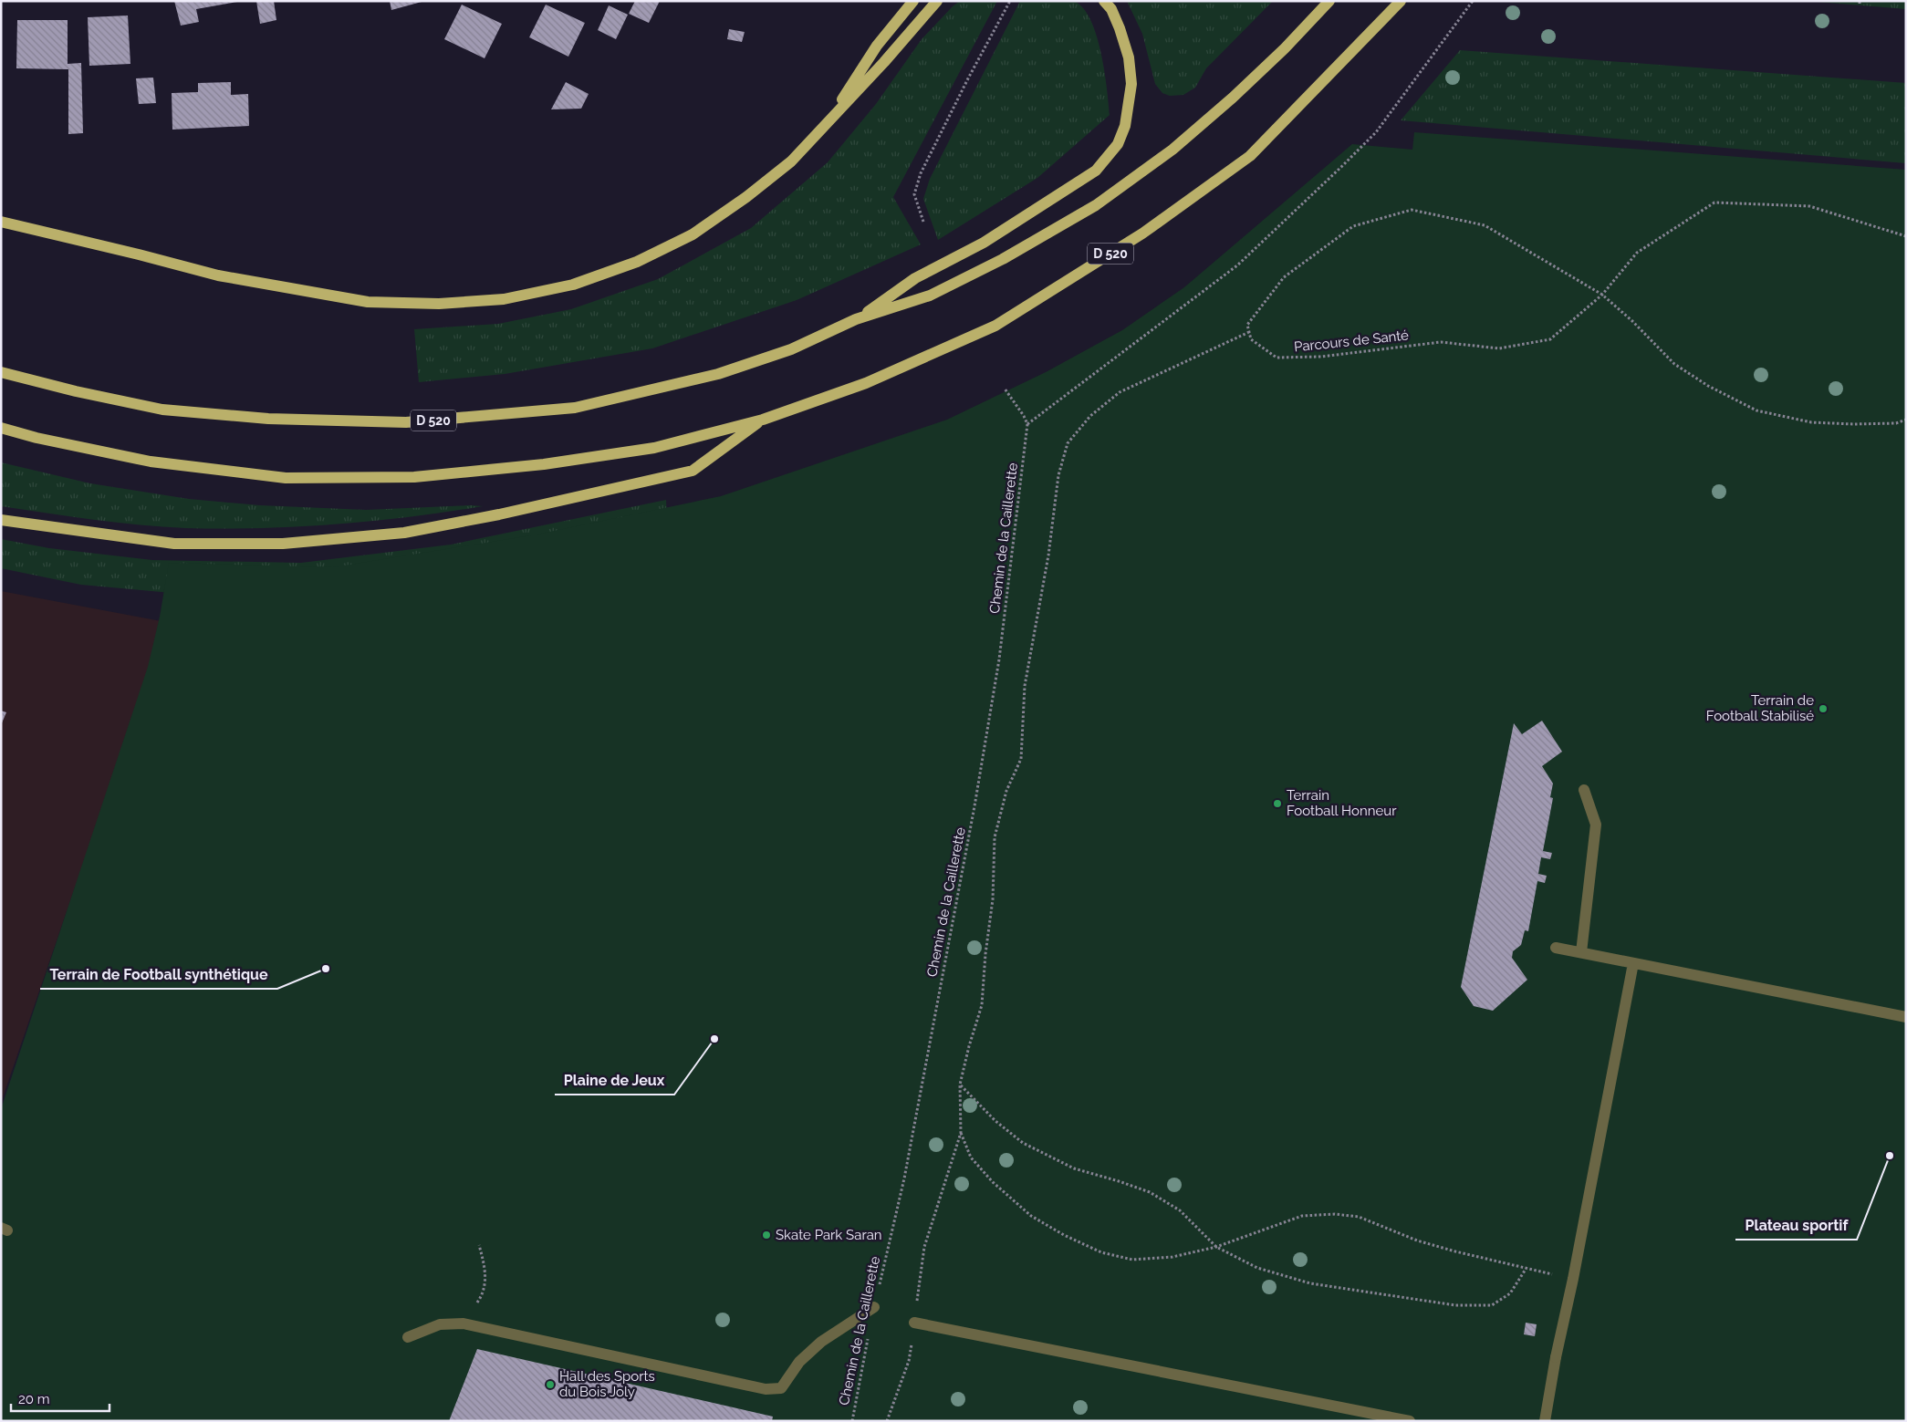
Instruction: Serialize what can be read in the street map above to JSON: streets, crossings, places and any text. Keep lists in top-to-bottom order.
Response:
{
  "streets": {
    "main road": ["D 520"],
    "path": ["Parcours de Santé", "Chemin de la Caillerette"]
  },
  "places": [
    "Terrain de Football Stabilisé",
    "Terrain Football Honneur",
    "Terrain de Football synthétique",
    "Plaine de Jeux",
    "Plateau sportif",
    "Skate Park Saran",
    "Hall des Sports du Bois Joly"
  ],
  "scale_bar": "20 m"
}
